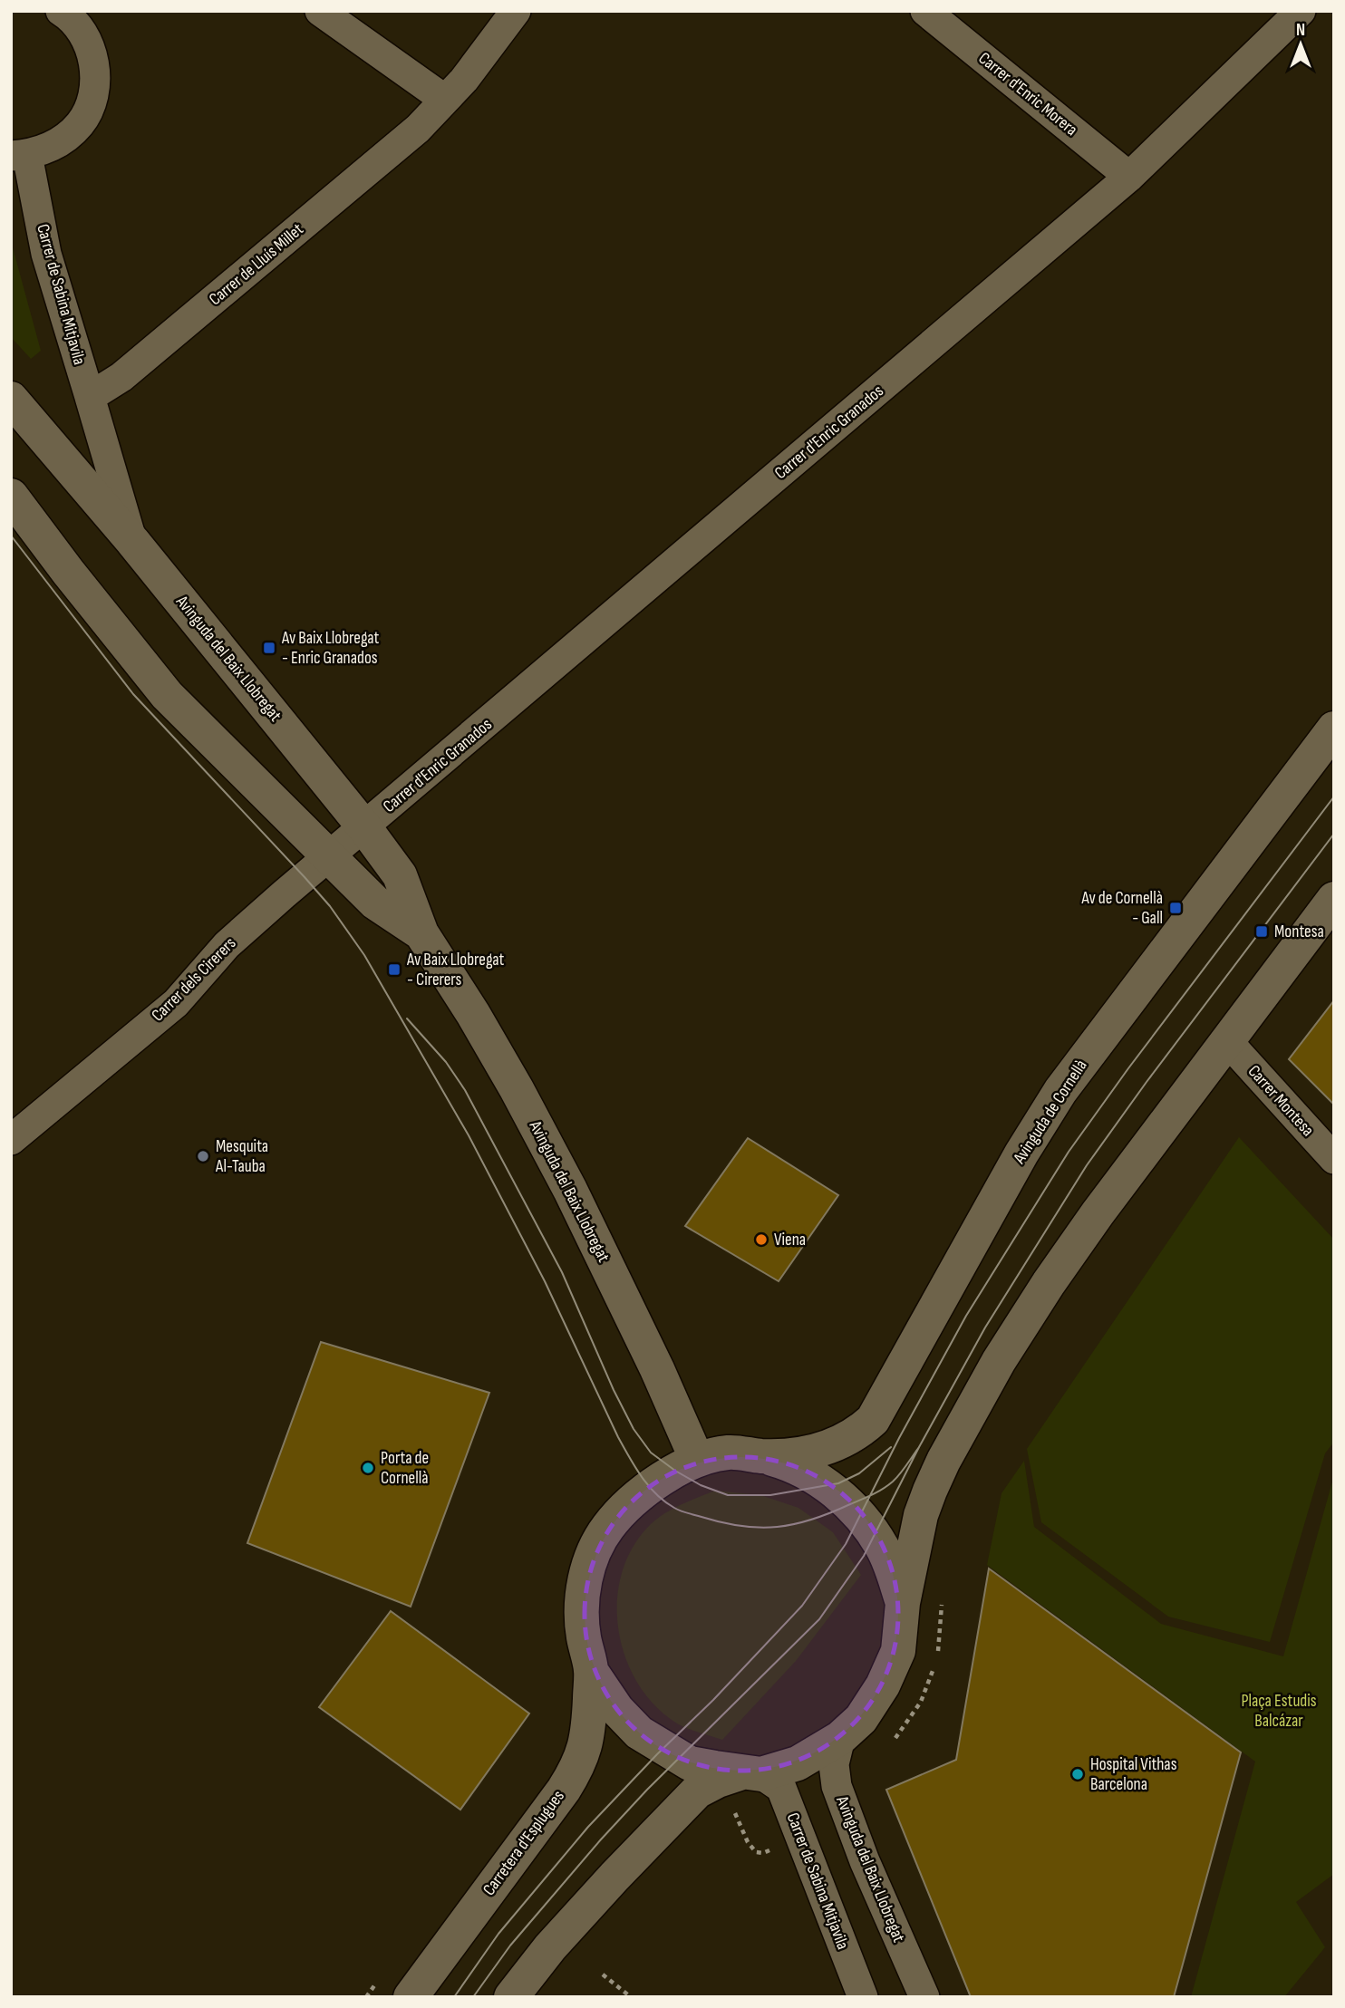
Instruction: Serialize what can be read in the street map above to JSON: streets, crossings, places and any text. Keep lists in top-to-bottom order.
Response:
{
  "streets": {
    "street": [
      "Carrer d'Enric Morera",
      "Carrer de Lluís Millet",
      "Carrer de Sabina Mitjavila",
      "Carrer d'Enric Granados",
      "Avinguda del Baix Llobregat",
      "Carrer dels Cirerers",
      "Carrer Montesa",
      "Avinguda de Cornellà",
      "Carretera d'Esplugues"
    ]
  },
  "crossings": [
    ["Carrer d'Enric Morera", "Carrer d'Enric Granados"],
    ["Carrer de Lluís Millet", "Carrer de Sabina Mitjavila"],
    ["Carrer de Sabina Mitjavila", "Carretera d'Esplugues"],
    ["Carrer d'Enric Granados", "Avinguda del Baix Llobregat"],
    ["Carrer d'Enric Granados", "Carrer dels Cirerers"],
    ["Avinguda del Baix Llobregat", "Carrer dels Cirerers"],
    ["Avinguda del Baix Llobregat", "Avinguda de Cornellà"],
    ["Avinguda del Baix Llobregat", "Carretera d'Esplugues"],
    ["Carrer Montesa", "Avinguda de Cornellà"],
    ["Avinguda de Cornellà", "Carretera d'Esplugues"]
  ],
  "parks": ["Plaça Estudis Balcázar"],
  "places": {
    "transit": [
      "Av Baix Llobregat - Enric Granados",
      "Av de Cornellà - Gall",
      "Montesa",
      "Av Baix Llobregat - Cirerers"
    ],
    "other": [
      "Mesquita Al-Tauba",
      "Viena",
      "Porta de Cornellà",
      "Hospital Vithas Barcelona"
    ]
  },
  "north": "top"
}
